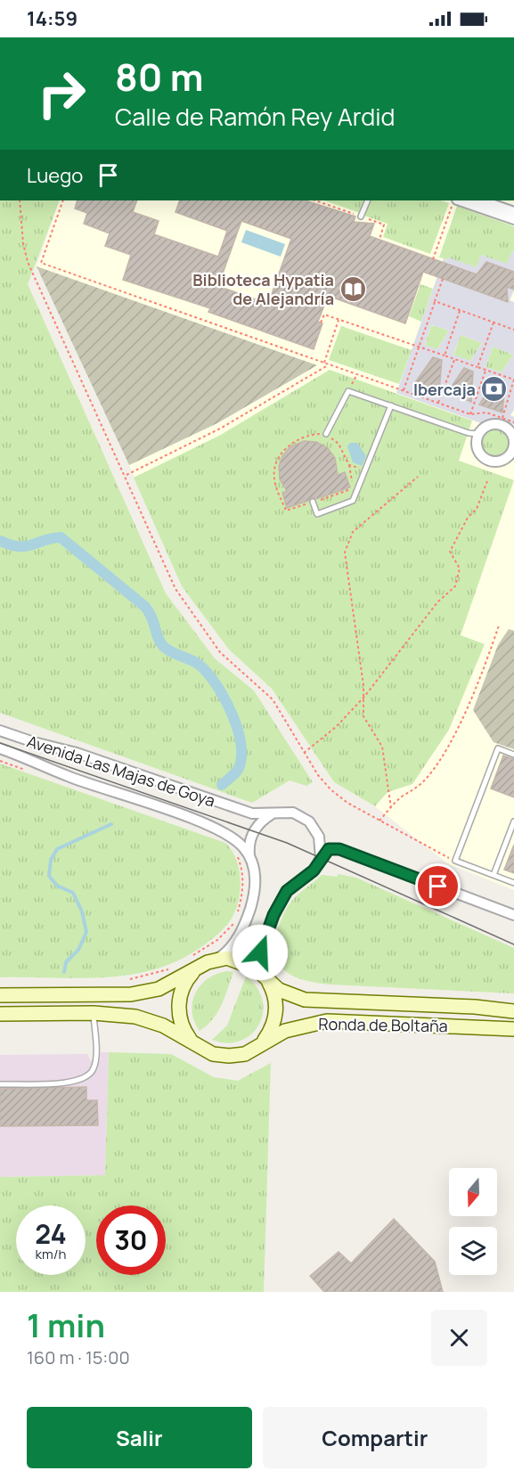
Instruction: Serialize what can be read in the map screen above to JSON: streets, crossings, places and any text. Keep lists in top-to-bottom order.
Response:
{
  "streets": {
    "main road": ["Ronda de Boltaña"],
    "street": ["Avenida Las Majas de Goya"]
  },
  "places": {
    "library": ["Biblioteca Hypatia de Alejandría"],
    "bank": ["Ibercaja"]
  },
  "north": "bottom",
  "page": {
    "status": "14:59",
    "turn": ["80 m", "Calle de Ramón Rey Ardid"],
    "then": "Luego",
    "speed": "24 km/h",
    "limit": "30",
    "heading": ["1 min", "160 m · 15:00"],
    "buttons": ["Salir", "Compartir"]
  }
}
